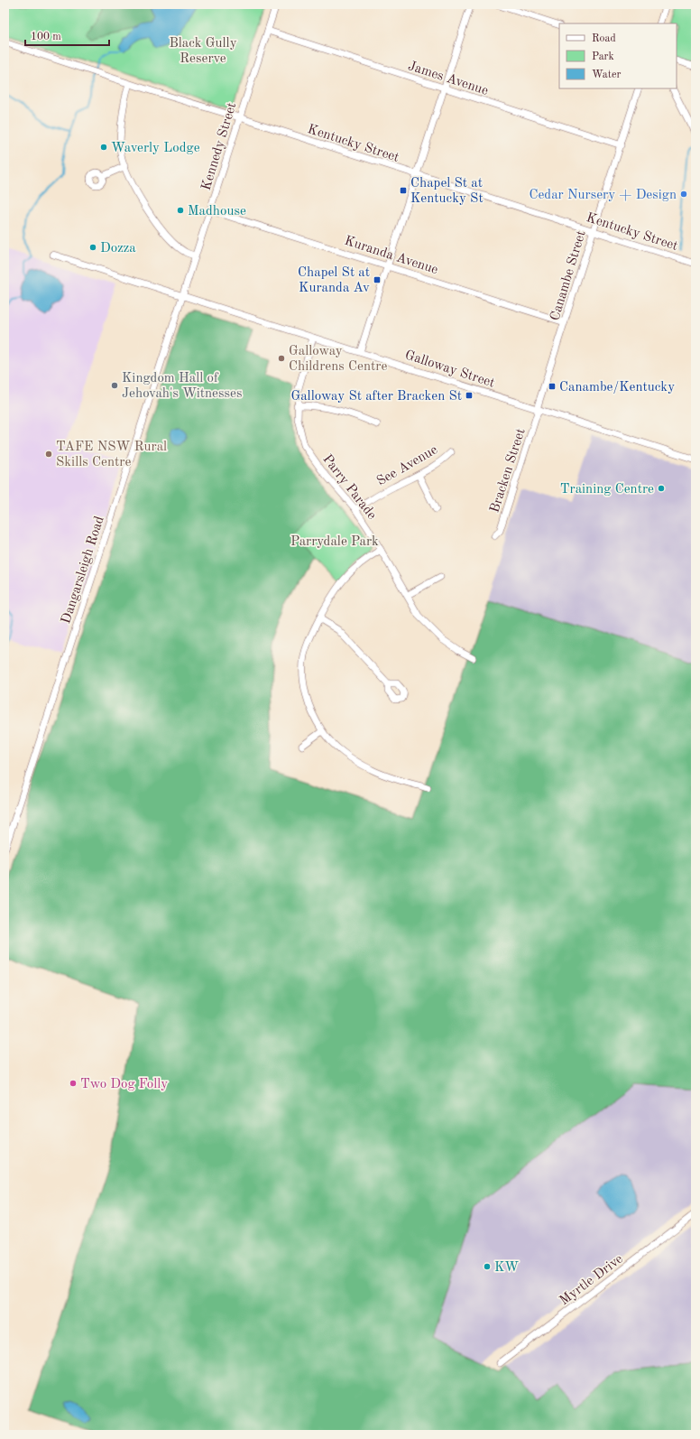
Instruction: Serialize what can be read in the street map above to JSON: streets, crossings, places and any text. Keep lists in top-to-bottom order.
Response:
{
  "streets": {
    "street": [
      "James Avenue",
      "Kentucky Street",
      "Kennedy Street",
      "Kuranda Avenue",
      "Canambe Street",
      "Galloway Street",
      "See Avenue",
      "Bracken Street",
      "Parry Parade",
      "Dangarsleigh Road",
      "Myrtle Drive"
    ]
  },
  "crossings": [
    ["James Avenue", "Kennedy Street"],
    ["James Avenue", "Canambe Street"],
    ["Kentucky Street", "Kennedy Street"],
    ["Kentucky Street", "Canambe Street"],
    ["Kennedy Street", "Kuranda Avenue"],
    ["Kennedy Street", "Galloway Street"],
    ["Kennedy Street", "Dangarsleigh Road"],
    ["Kuranda Avenue", "Canambe Street"],
    ["Canambe Street", "Galloway Street"],
    ["Canambe Street", "Bracken Street"],
    ["Galloway Street", "Bracken Street"],
    ["Galloway Street", "Parry Parade"],
    ["Galloway Street", "Dangarsleigh Road"],
    ["See Avenue", "Parry Parade"]
  ],
  "parks": ["Black Gully Reserve", "Parrydale Park"],
  "places": {
    "other": [
      "Waverly Lodge",
      "Cedar Nursery + Design",
      "Madhouse",
      "Dozza",
      "Galloway Childrens Centre",
      "Kingdom Hall of Jehovah's Witnesses",
      "TAFE NSW Rural Skills Centre",
      "Training Centre",
      "Two Dog Folly",
      "KW"
    ],
    "transit": [
      "Chapel St at Kentucky St",
      "Chapel St at Kuranda Av",
      "Canambe/Kentucky",
      "Galloway St after Bracken St"
    ]
  },
  "legend": ["Road", "Park", "Water"],
  "scale_bar": "100 m"
}
